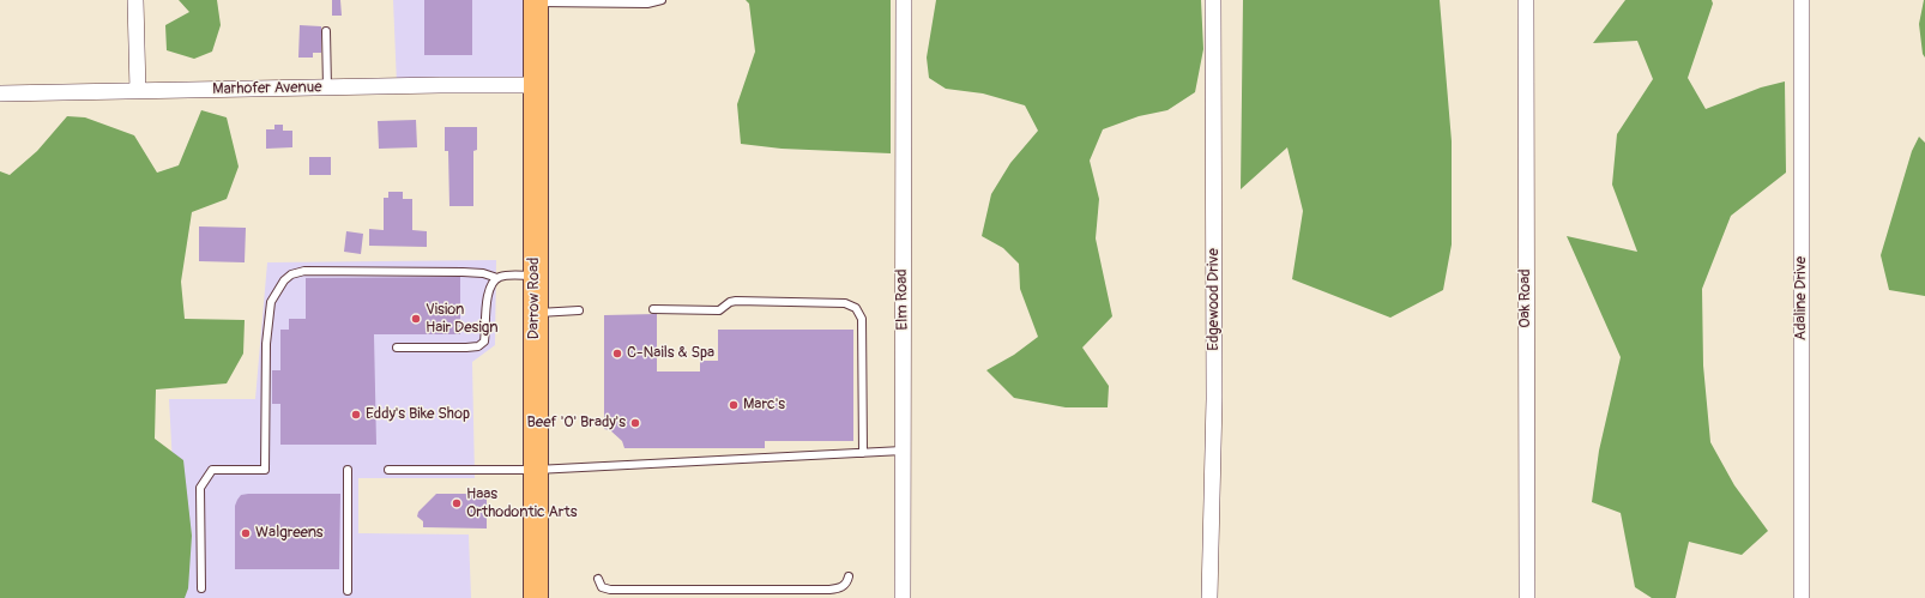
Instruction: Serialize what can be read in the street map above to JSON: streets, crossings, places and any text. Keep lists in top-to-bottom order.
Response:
{
  "streets": {
    "main road": ["Darrow Road"],
    "street": [
      "Marhofer Avenue",
      "Oak Road",
      "Adaline Drive",
      "Elm Road",
      "Edgewood Drive"
    ]
  },
  "crossings": [
    ["Marhofer Avenue", "Darrow Road"]
  ],
  "places": [
    "Vision Hair Design",
    "C-Nails & Spa",
    "Marc's",
    "Eddy's Bike Shop",
    "Beef 'O' Brady's",
    "Haas Orthodontic Arts",
    "Walgreens"
  ]
}
